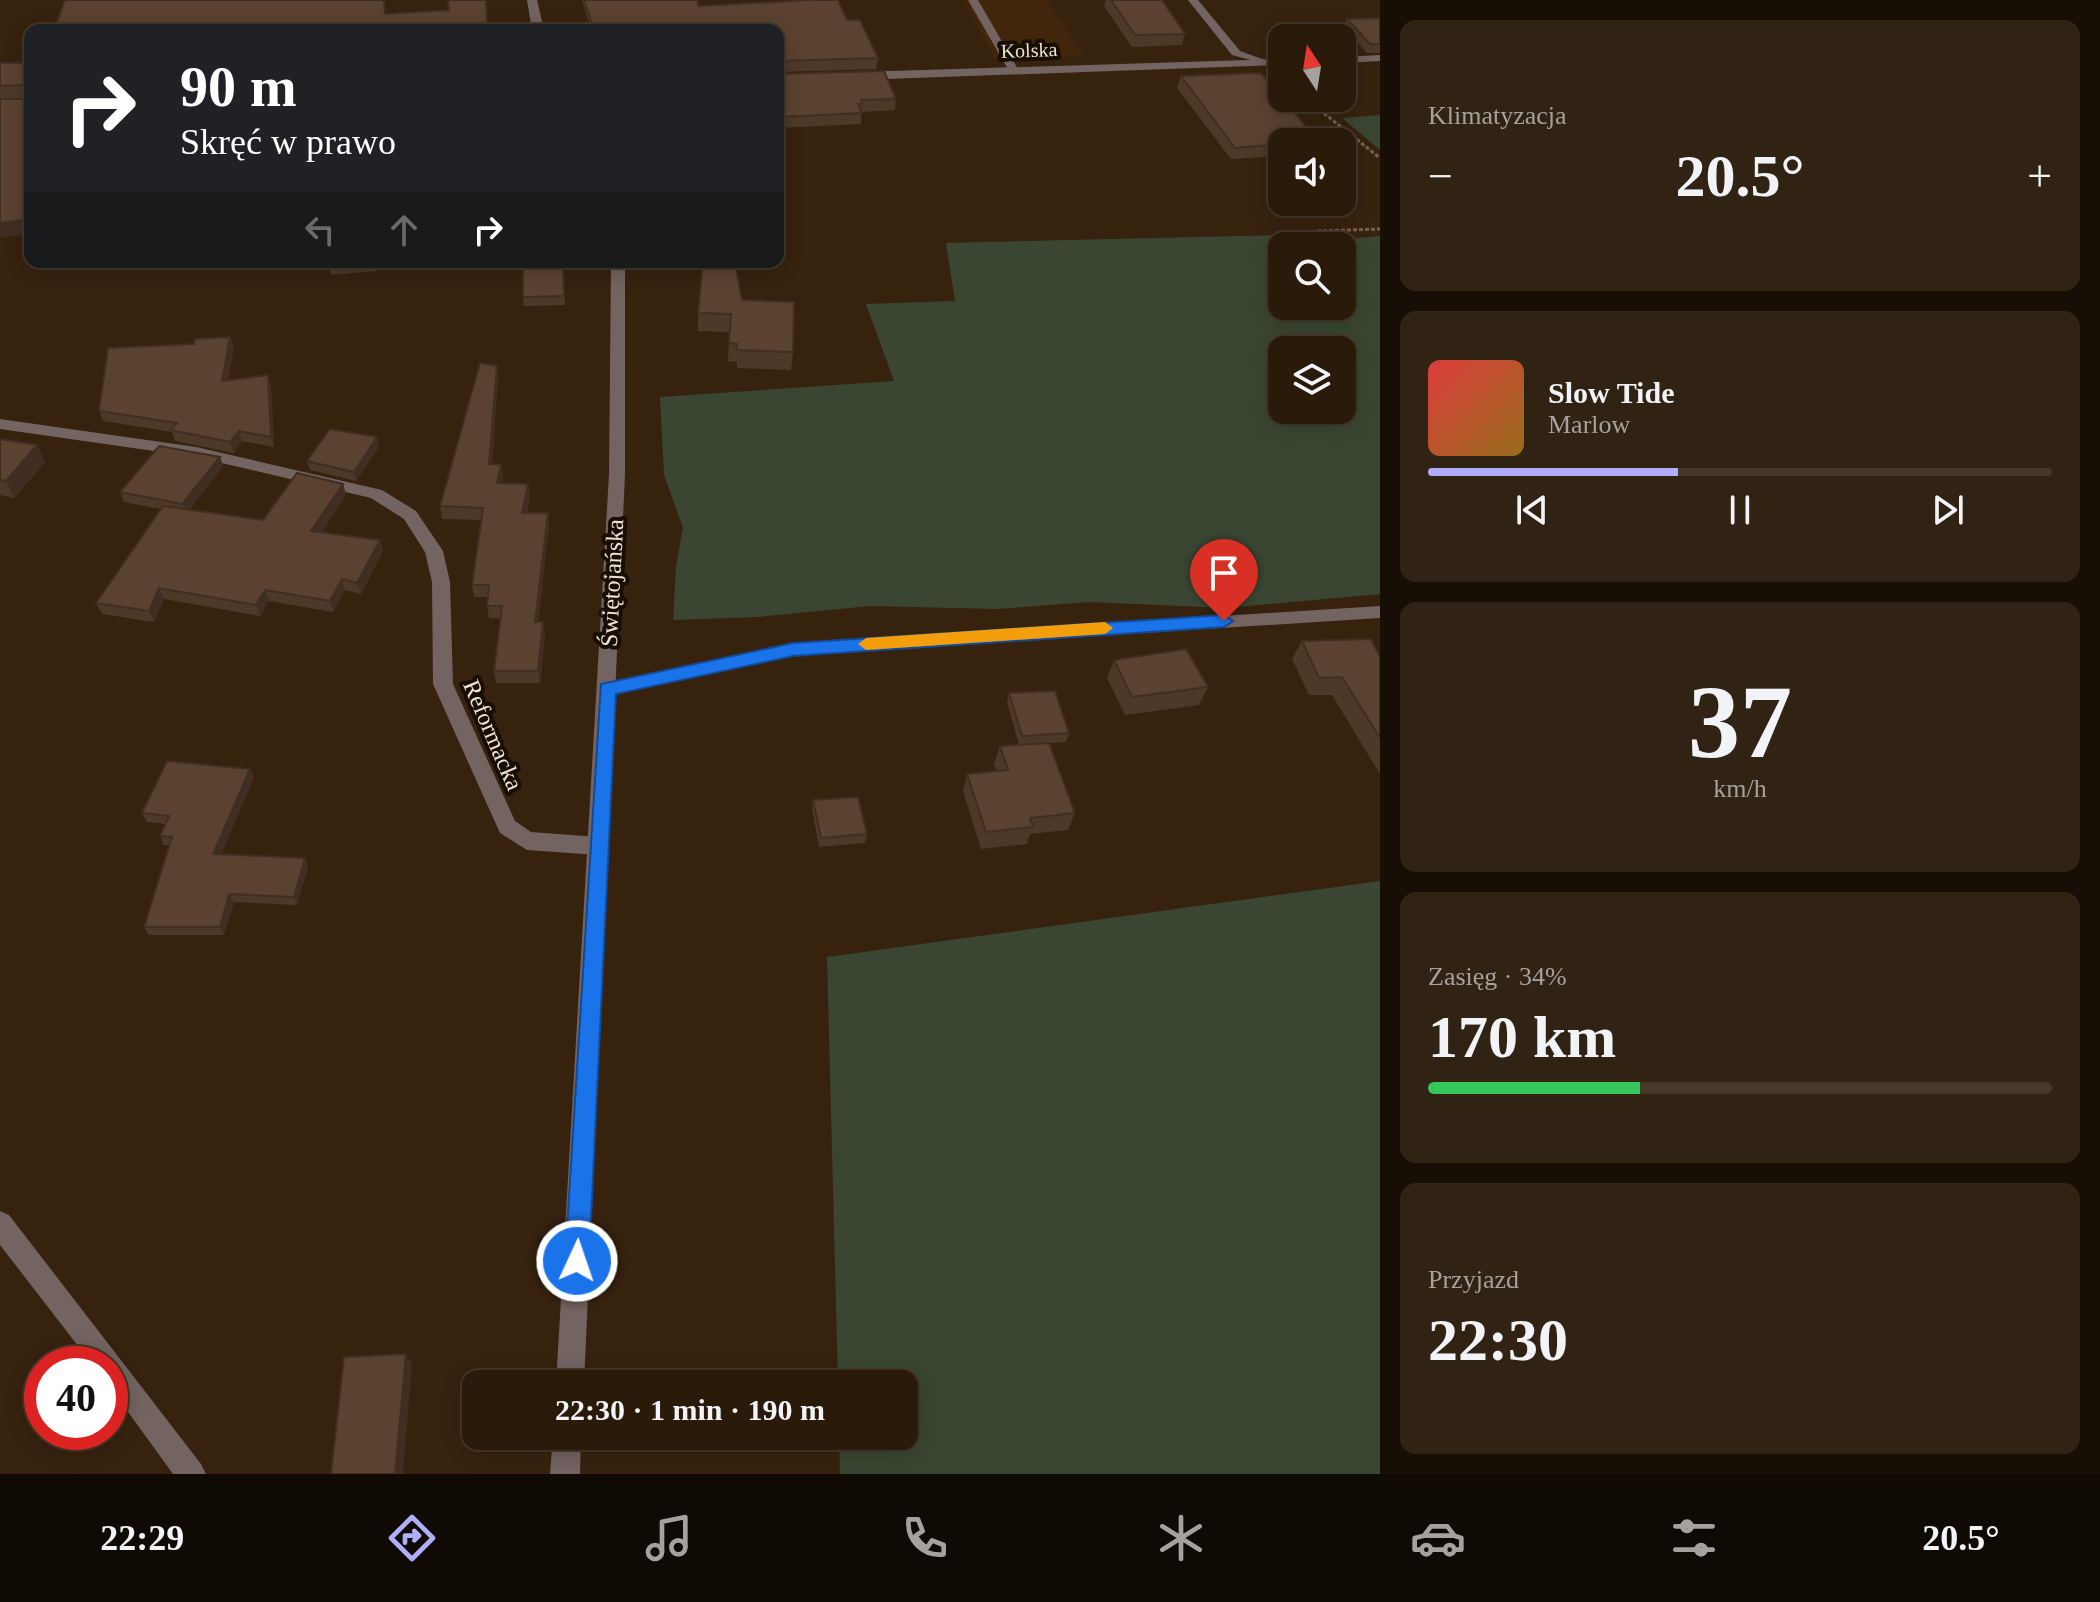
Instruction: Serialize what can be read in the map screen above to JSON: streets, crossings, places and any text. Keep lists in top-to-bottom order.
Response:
{
  "streets": {
    "street": ["Kolska", "Świętojańska", "Reformacka"]
  },
  "crossings": [
    ["Świętojańska", "Reformacka"]
  ],
  "north": "top",
  "page": {
    "tile": [
      "Klimatyzacja",
      ["37", "km/h"],
      ["Zasięg · 34%", "170 km"],
      ["Przyjazd", "22:30"]
    ],
    "turn": ["90 m", "Skręć w prawo"],
    "heat": ["−", "20.5°", "+"],
    "song": ["Slow Tide", "Marlow"],
    "limit": "40",
    "trip": "22:30 · 1 min · 190 m",
    "tabs": ["22:29", "20.5°"]
  }
}
